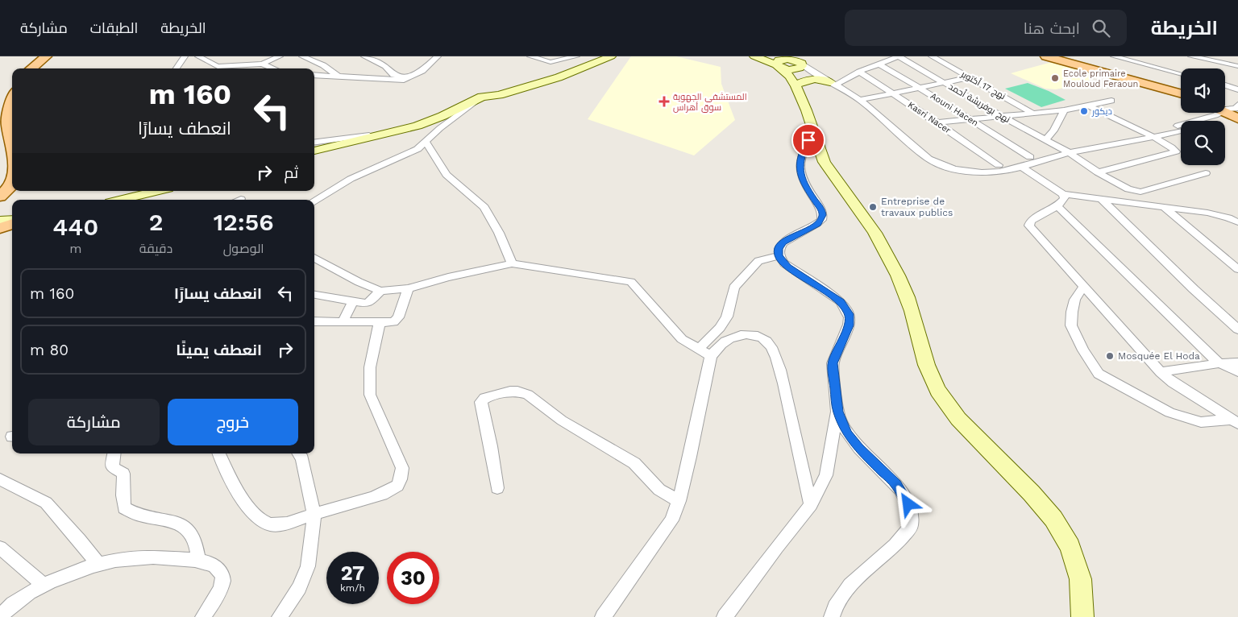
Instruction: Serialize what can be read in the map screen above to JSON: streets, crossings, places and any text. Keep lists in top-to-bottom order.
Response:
{
  "streets": {
    "street": [
      "نهج 17 أكتوبر",
      "نهج بوفريشة أحمد",
      "Aouni Hacen",
      "Kasri Nacer"
    ]
  },
  "places": {
    "other": [
      "Ecole primaire Mouloud Feraoun",
      "ديكور",
      "Entreprise de travaux publics",
      "Mosquée El Hoda"
    ],
    "health": ["المستشفى الجهوية سوق أهراس"]
  },
  "page": {
    "header": "الخريطة",
    "search": "ابحث هنا",
    "nav": ["الخريطة", "الطبقات", "مشاركة"],
    "turn": ["160 m", "انعطف يسارًا"],
    "then": "ثم",
    "eta": [
      "12:56",
      "الوصول",
      "2",
      "دقيقة",
      "440",
      "m"
    ],
    "list": [
      {
        "name": "انعطف يسارًا",
        "value": "160 m"
      },
      {
        "name": "انعطف يمينًا",
        "value": "80 m"
      }
    ],
    "buttons": ["خروج", "مشاركة"],
    "speed": "27 km/h",
    "limit": "30"
  }
}
